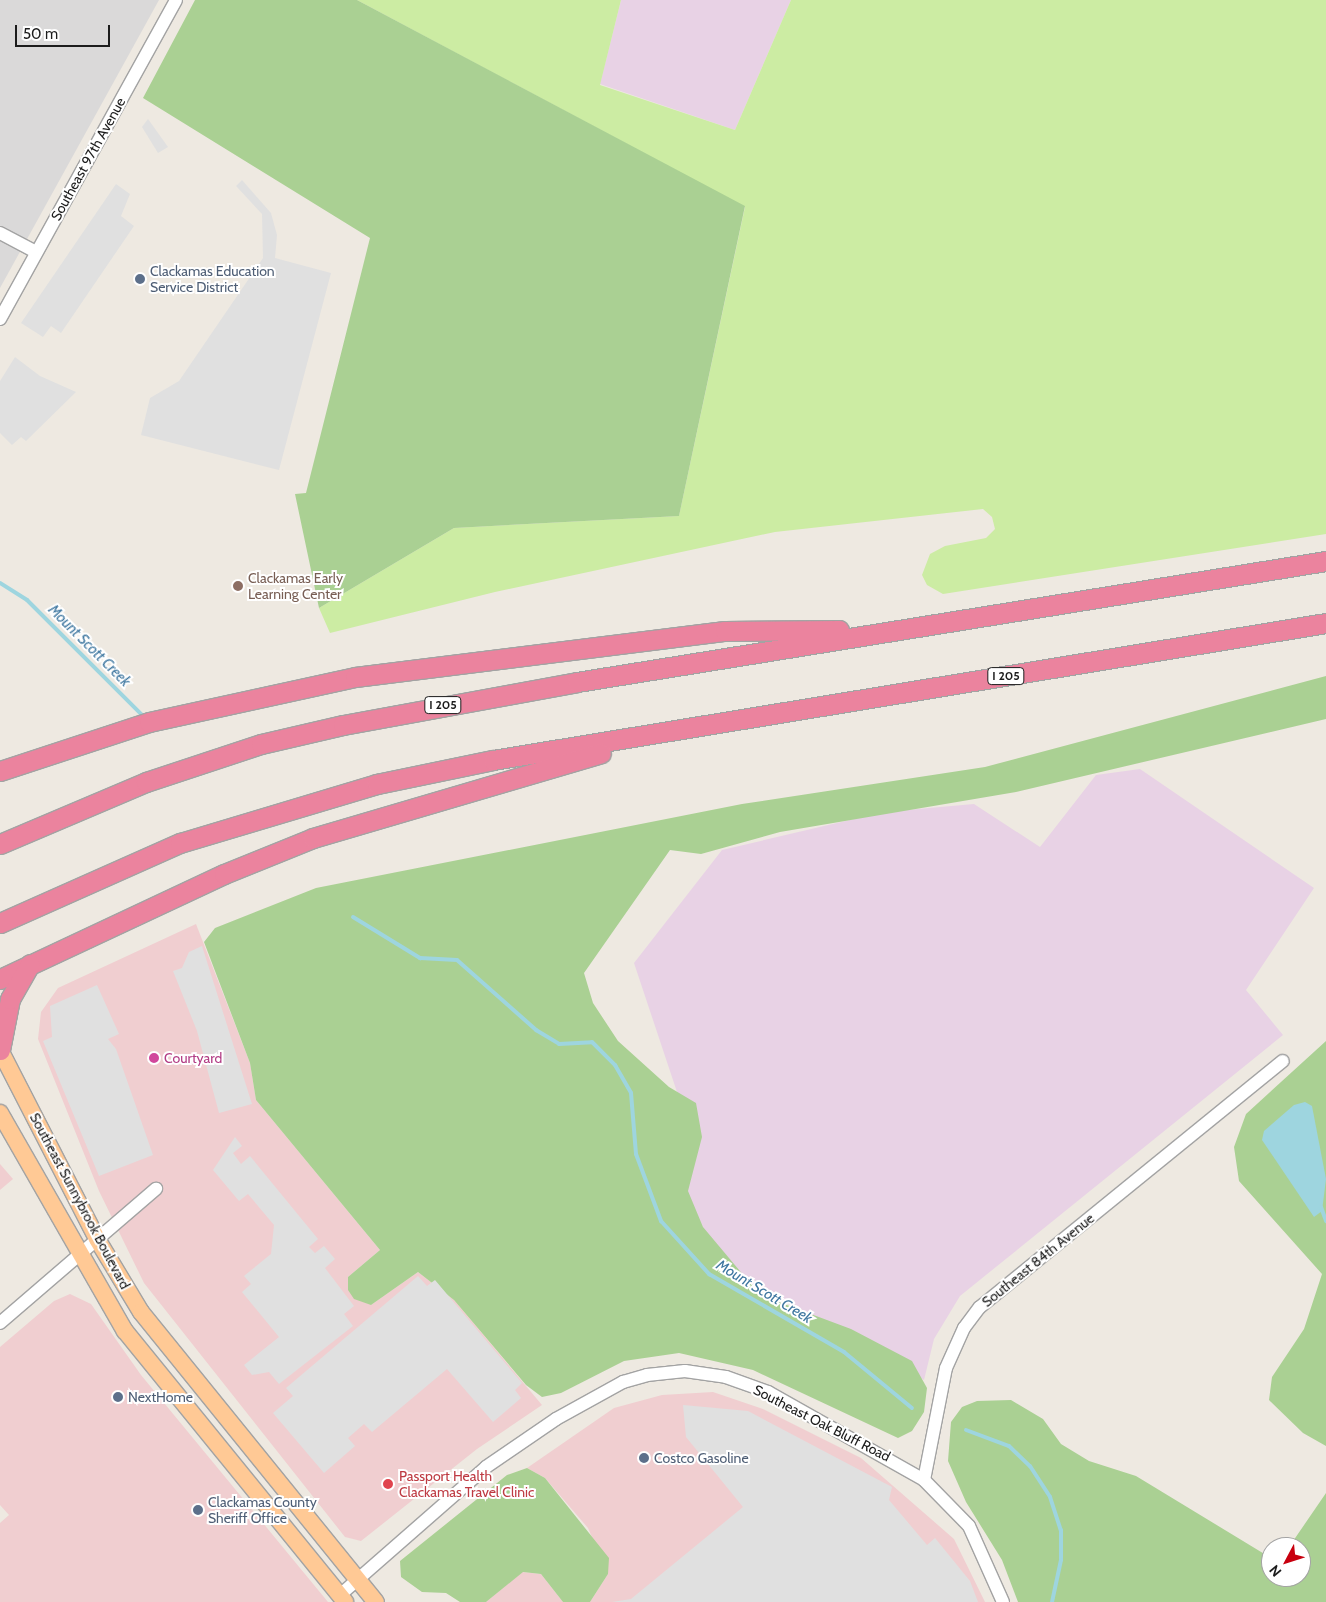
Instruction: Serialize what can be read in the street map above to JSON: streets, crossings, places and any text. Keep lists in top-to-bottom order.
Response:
{
  "streets": {
    "highway": ["I 205"],
    "main road": ["Southeast Sunnybrook Boulevard"],
    "street": ["Southeast 97th Avenue", "Southeast 84th Avenue", "Southeast Oak Bluff Road"]
  },
  "crossings": [
    ["Southeast Sunnybrook Boulevard", "Southeast Oak Bluff Road"],
    ["Southeast 84th Avenue", "Southeast Oak Bluff Road"]
  ],
  "water": ["Mount Scott Creek"],
  "places": [
    "Clackamas Education Service District",
    "Clackamas Early Learning Center",
    "Courtyard",
    "NextHome",
    "Costco Gasoline",
    "Passport Health Clackamas Travel Clinic",
    "Clackamas County Sheriff Office"
  ],
  "scale_bar": "50 m",
  "north": "bottom left"
}
